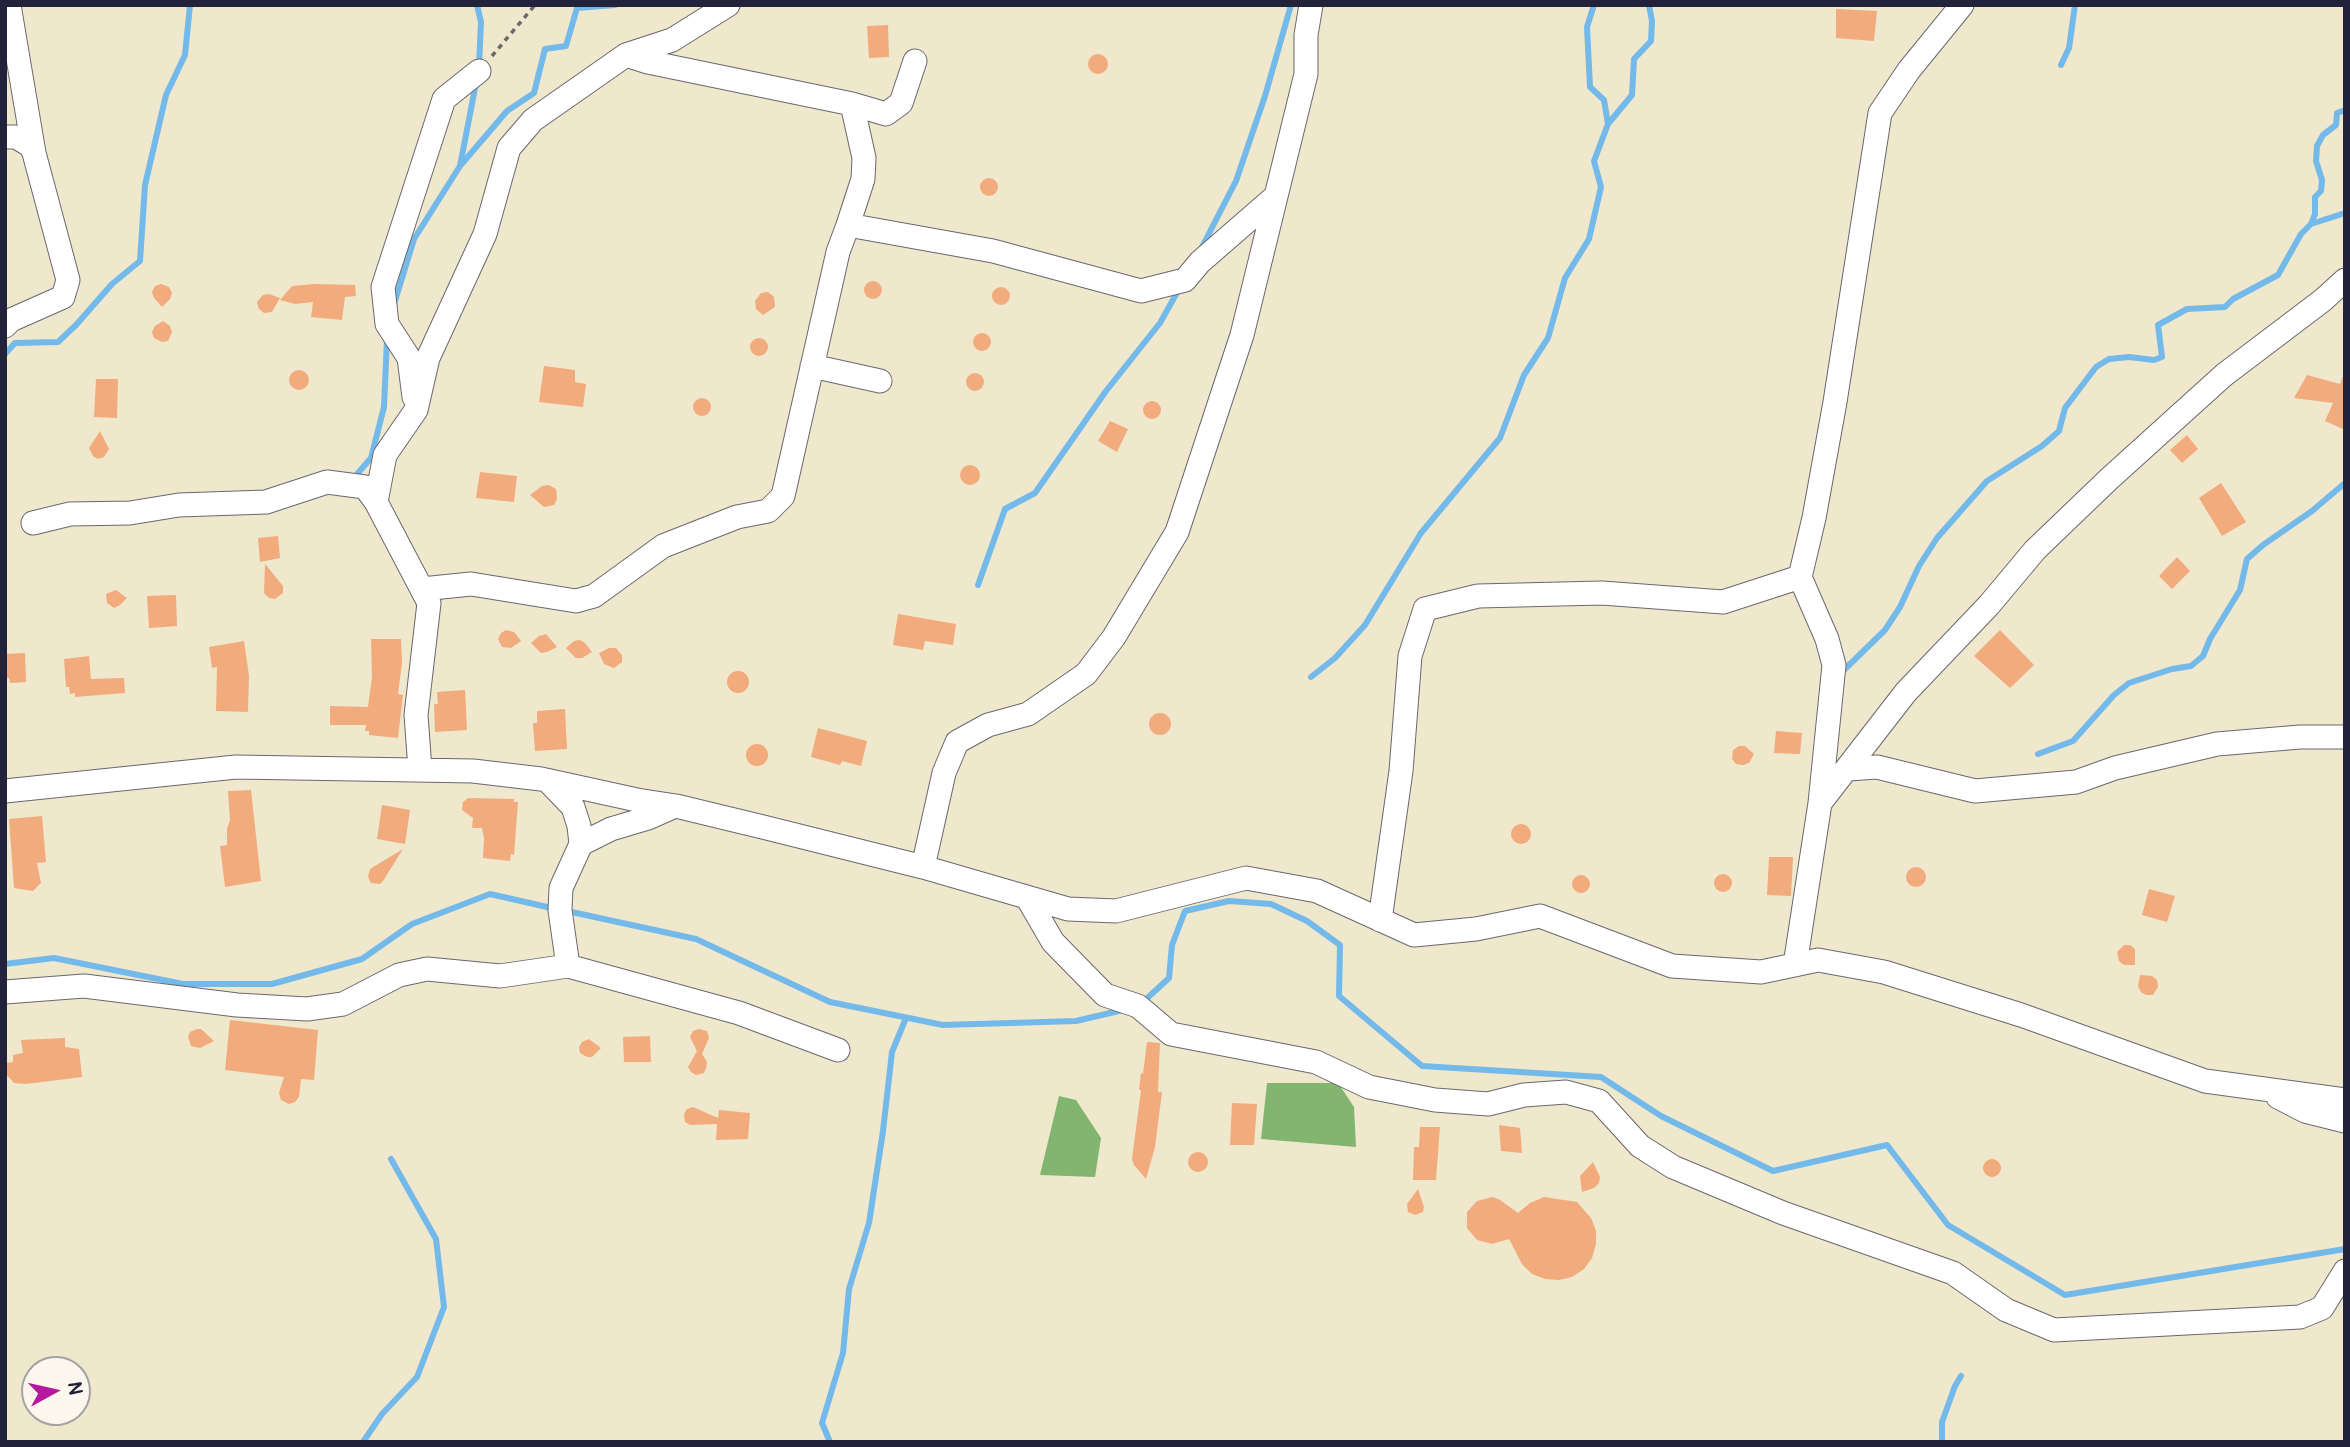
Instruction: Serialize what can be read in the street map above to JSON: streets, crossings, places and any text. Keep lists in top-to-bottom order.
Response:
{
  "north": "right"
}
